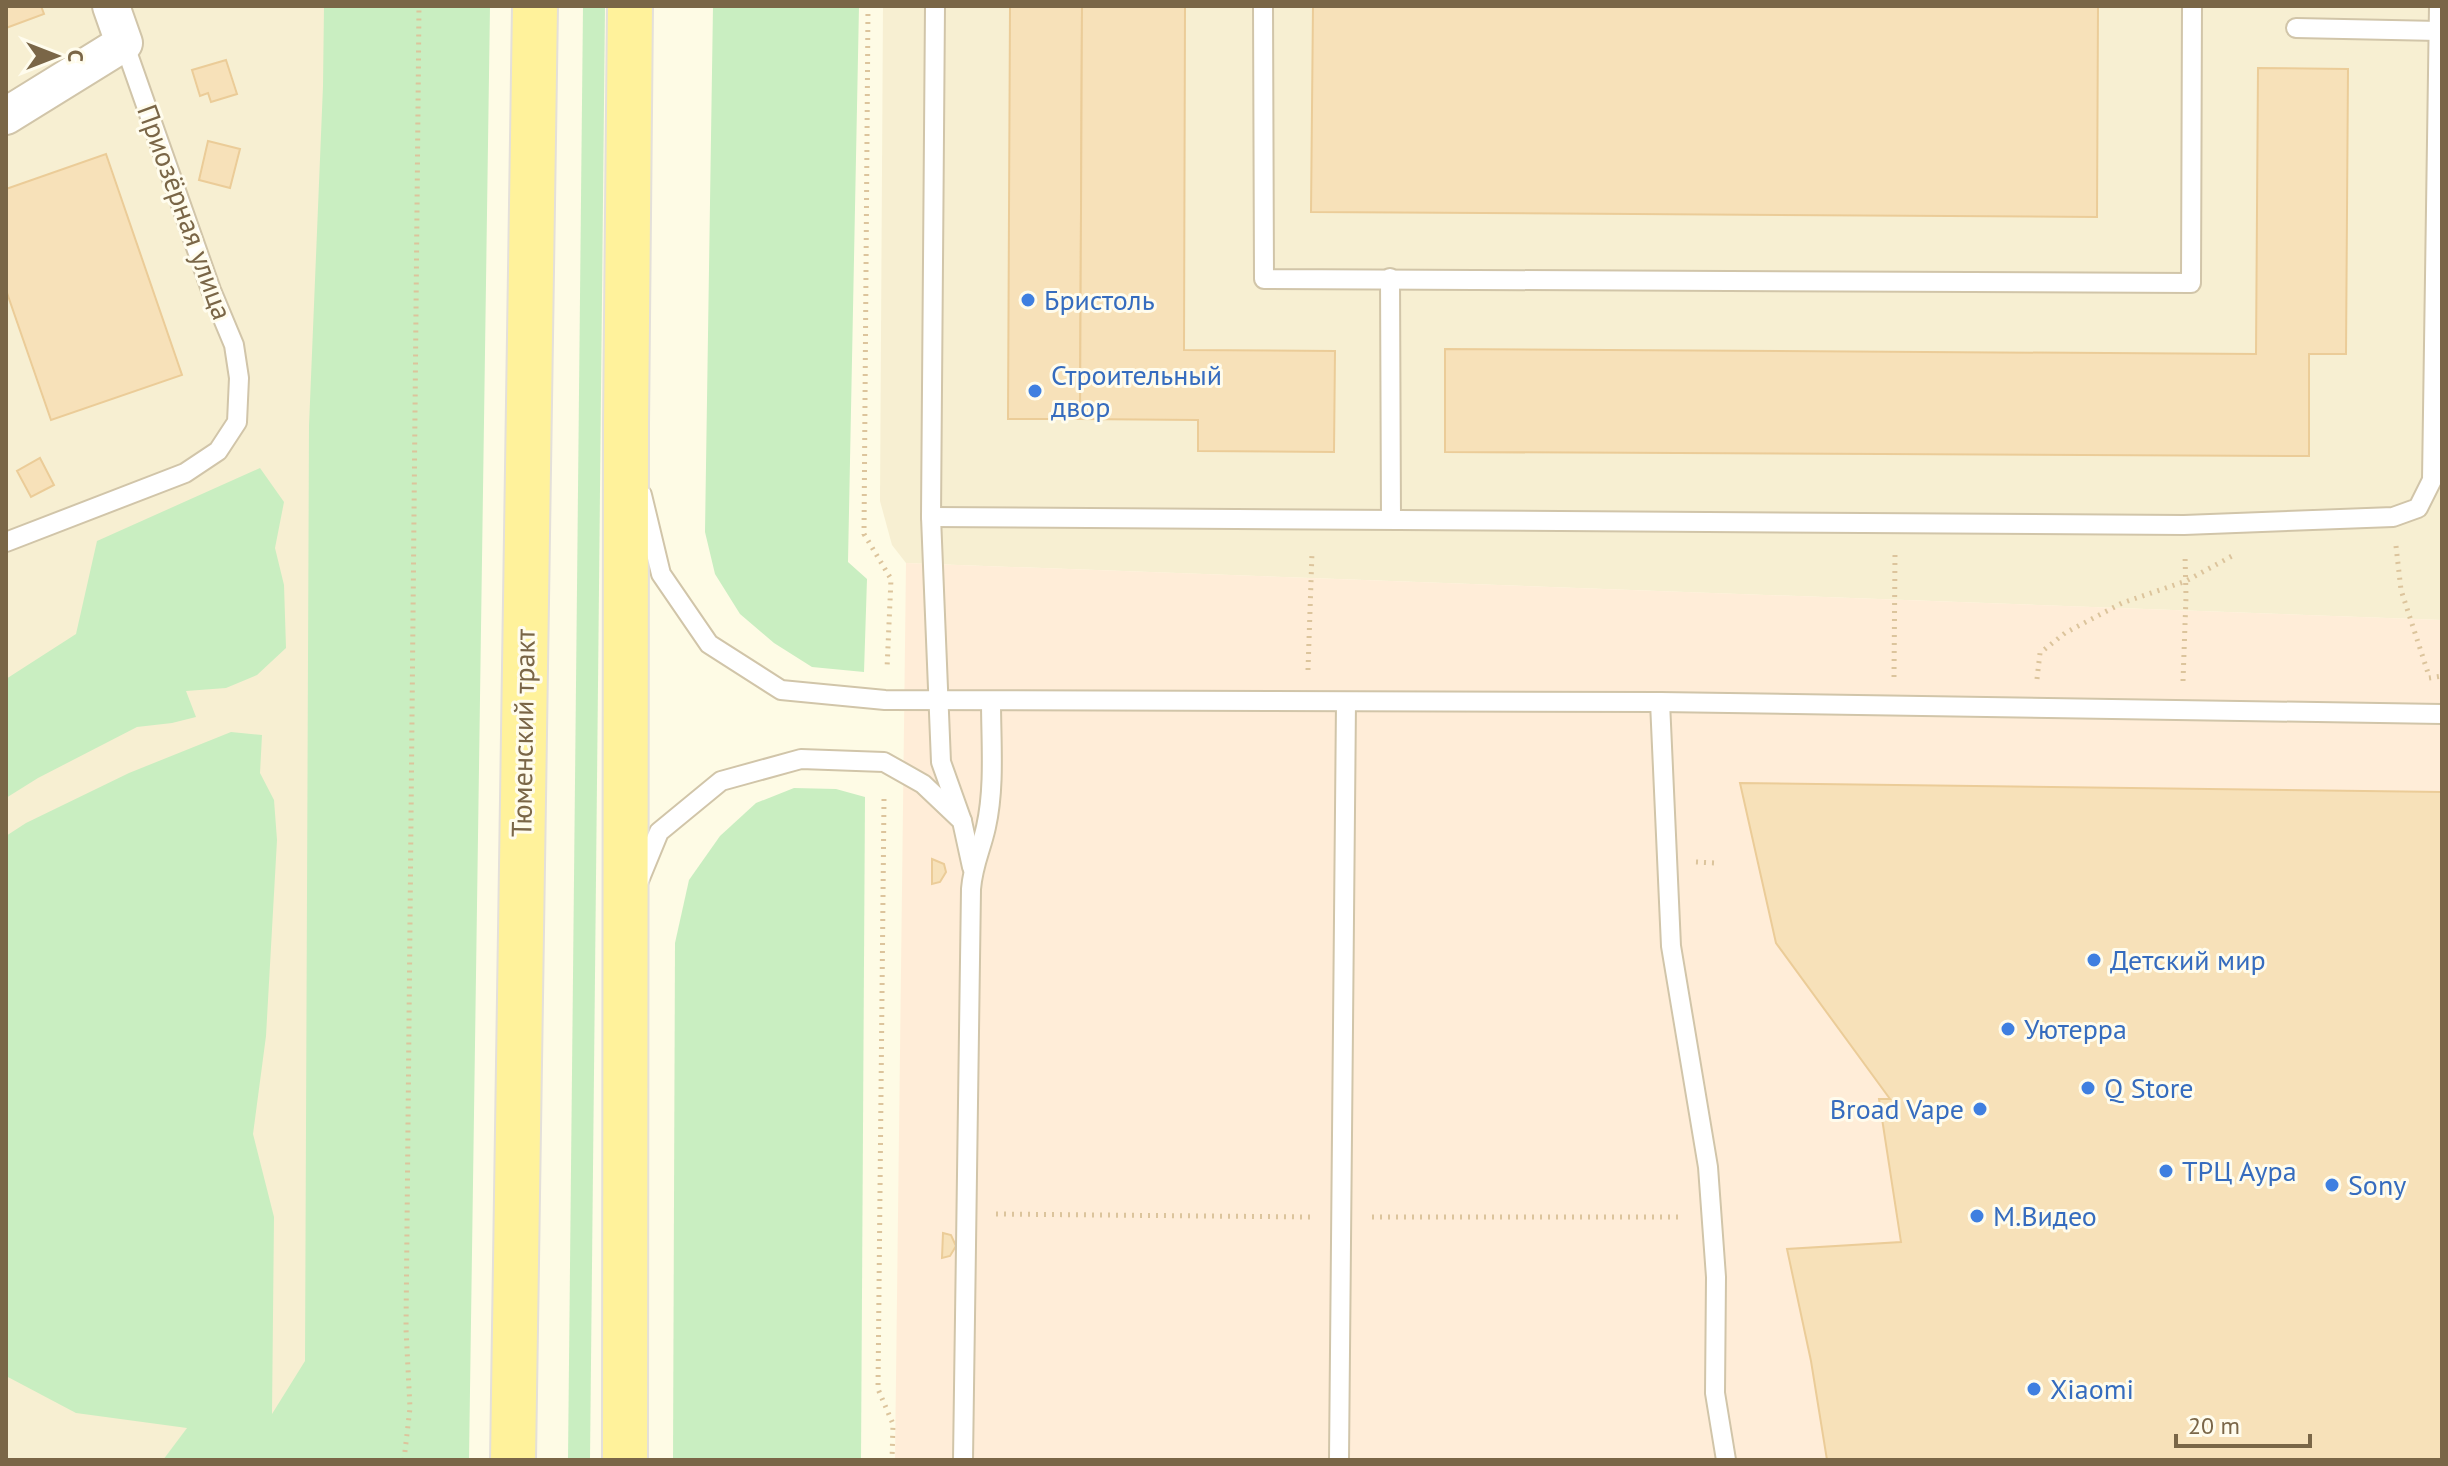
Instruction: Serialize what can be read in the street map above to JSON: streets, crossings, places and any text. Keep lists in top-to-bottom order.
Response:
{
  "streets": {
    "main road": ["Тюменский тракт"],
    "street": ["Приозёрная улица"]
  },
  "places": [
    "Бристоль",
    "Строительный двор",
    "Детский мир",
    "Уютерра",
    "Q Store",
    "Broad Vape",
    "ТРЦ Аура",
    "Sony",
    "М.Видео",
    "Xiaomi"
  ],
  "scale_bar": "20 m",
  "north": "right"
}
